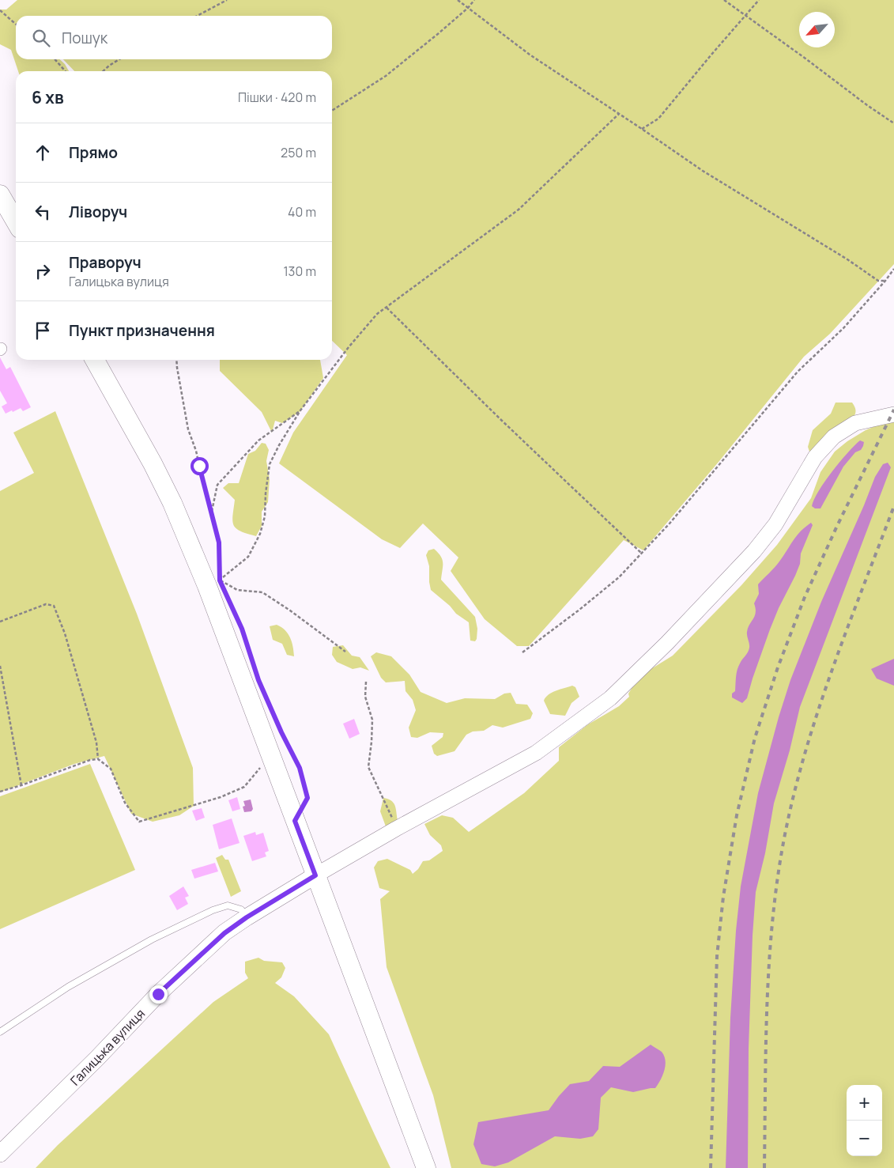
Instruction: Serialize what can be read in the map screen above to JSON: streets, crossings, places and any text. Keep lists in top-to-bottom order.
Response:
{
  "streets": {
    "main road": ["Галицька вулиця"]
  },
  "north": "bottom left",
  "page": {
    "search": "Пошук",
    "heading": ["6 хв", "Пішки · 420 m"],
    "list": [
      ["Прямо", "250 m"],
      ["Ліворуч", "40 m"],
      ["Праворуч", "Галицька вулиця", "130 m"],
      "Пункт призначення"
    ],
    "map_buttons": ["+", "−"]
  }
}
